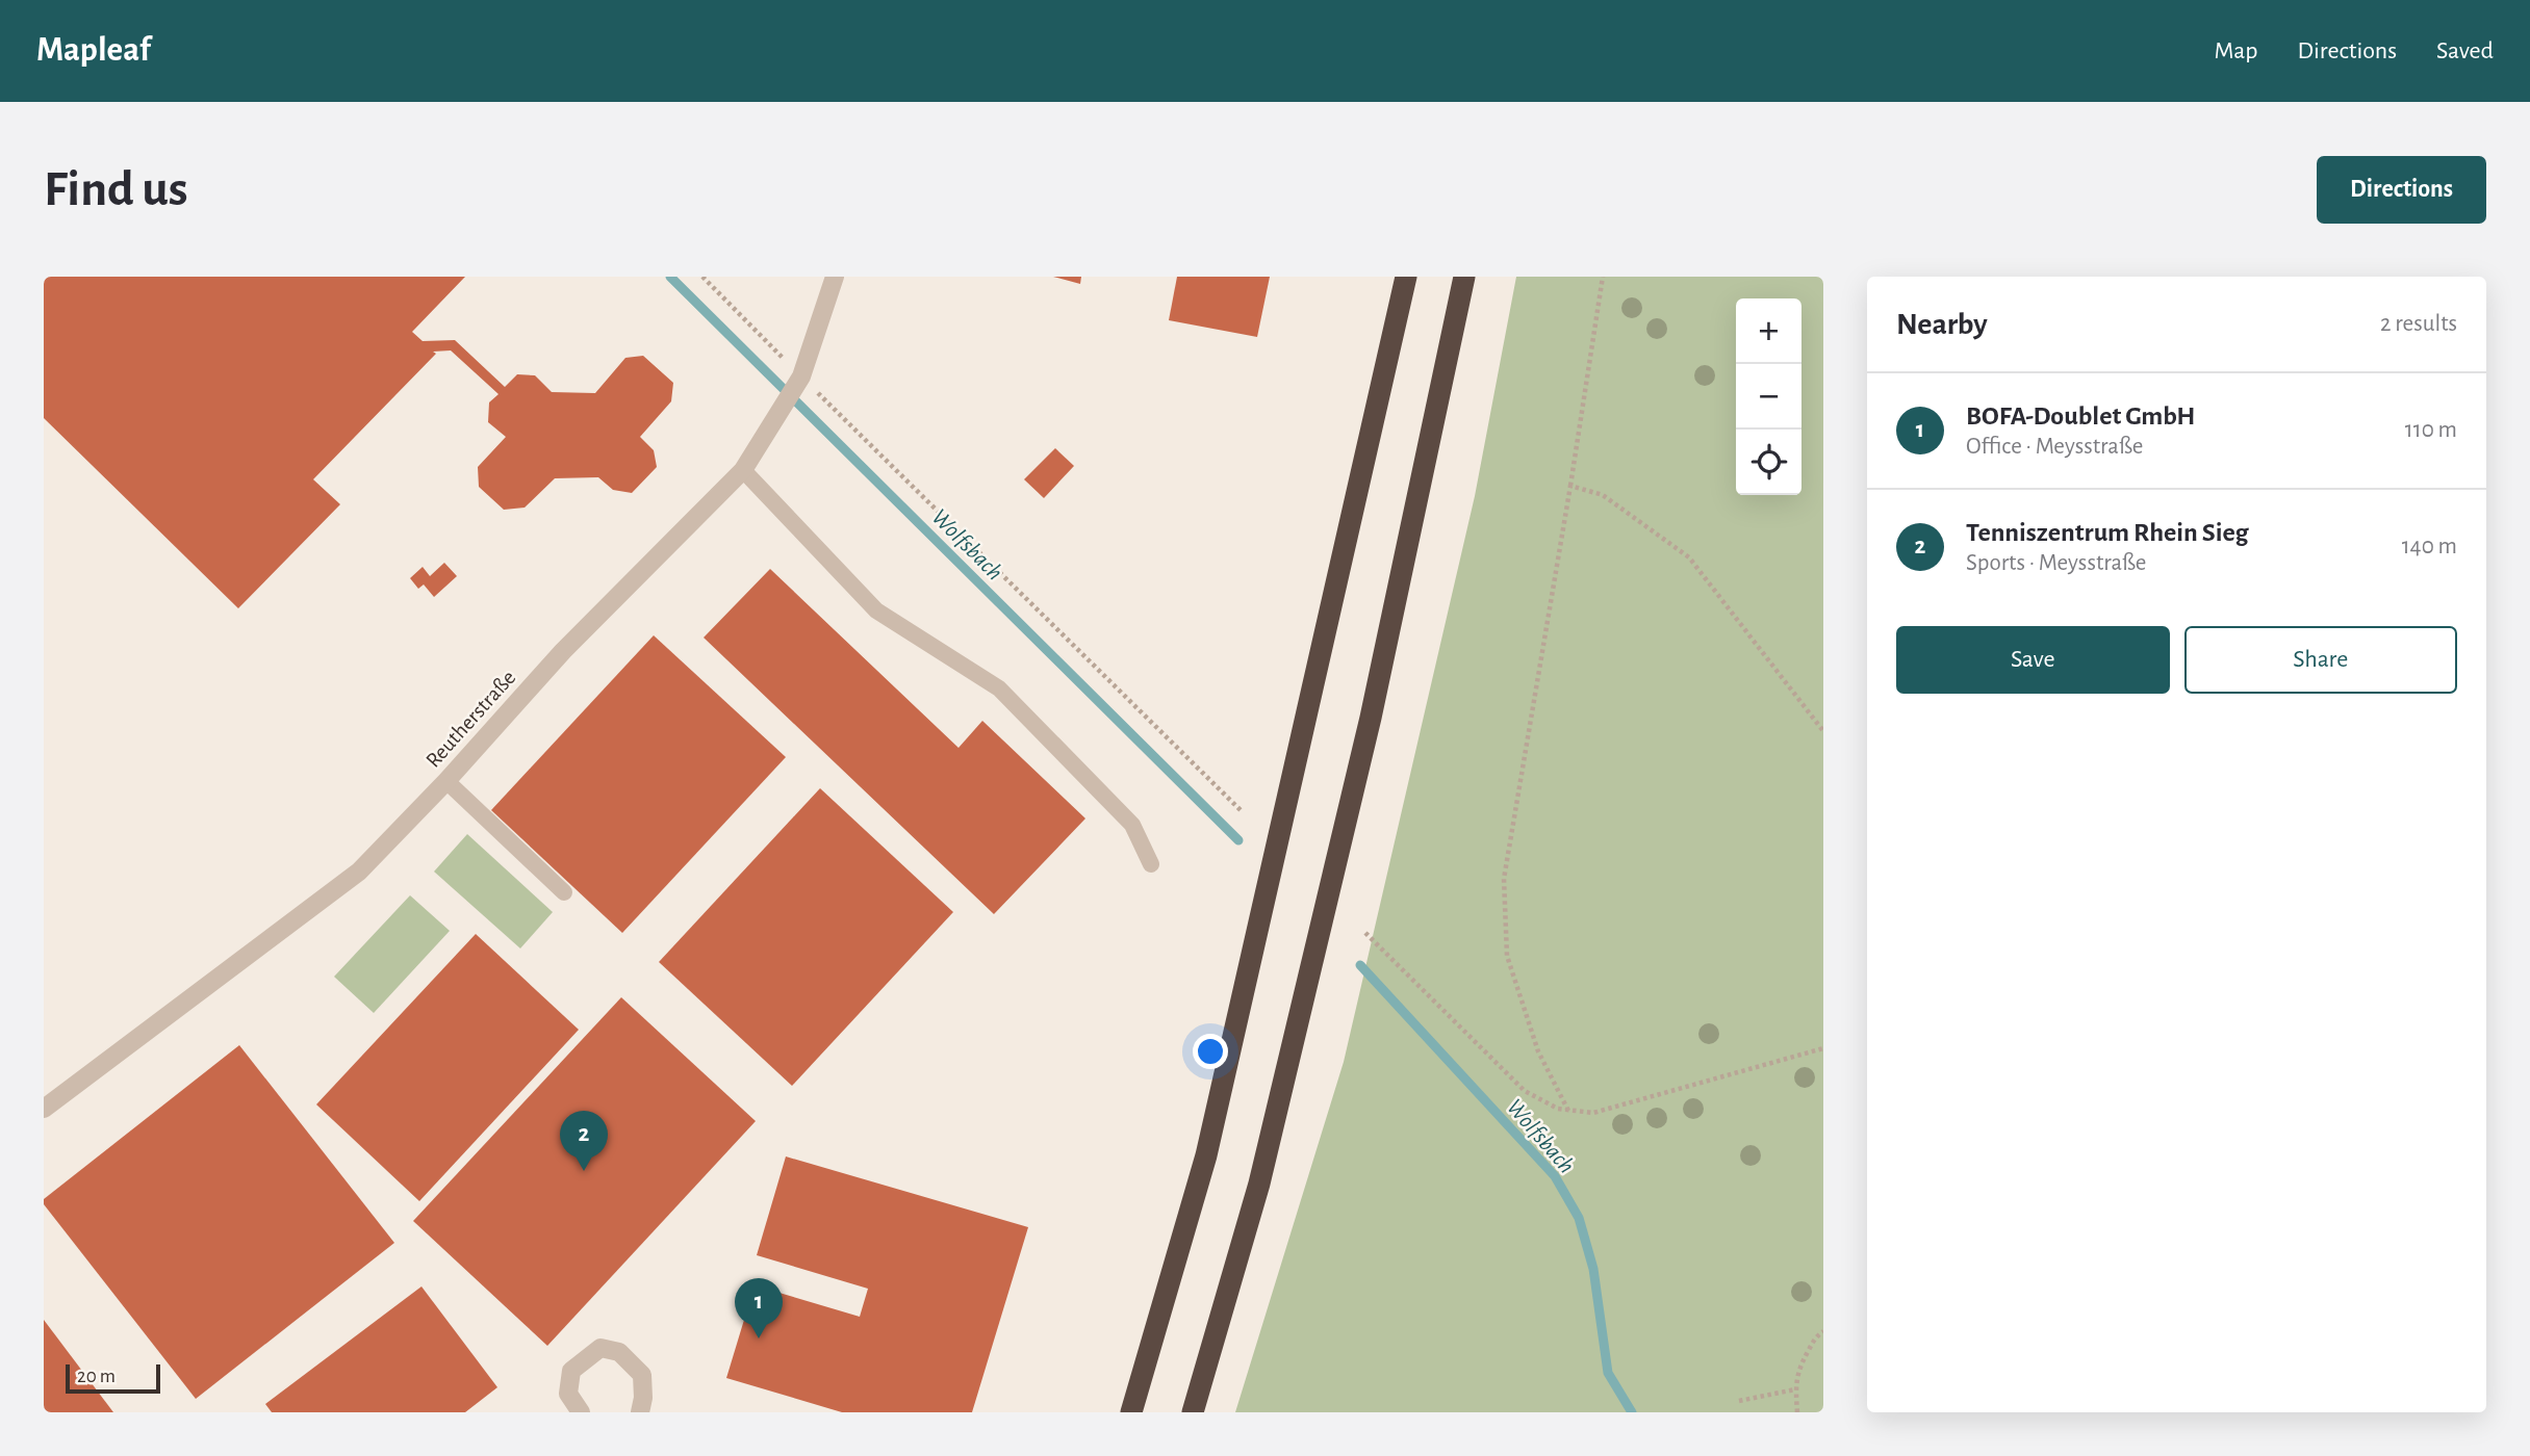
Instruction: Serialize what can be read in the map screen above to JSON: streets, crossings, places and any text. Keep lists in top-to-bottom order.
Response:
{
  "streets": {
    "street": ["Reutherstraße"]
  },
  "water": ["Wolfsbach"],
  "scale_bar": "20 m",
  "page": {
    "header": "Mapleaf",
    "nav": ["Map", "Directions", "Saved"],
    "buttons": [
      "Directions",
      ["Save", "Share"]
    ],
    "title": "Find us",
    "heading": ["Nearby", "2 results"],
    "map_buttons": ["+", "−"],
    "list": [
      {
        "mark": "1",
        "name": "BOFA-Doublet GmbH",
        "note": "Office · Meysstraße",
        "value": "110 m"
      },
      {
        "mark": "2",
        "name": "Tenniszentrum Rhein Sieg",
        "note": "Sports · Meysstraße",
        "value": "140 m"
      }
    ],
    "pins": ["2", "1"],
    "scale": "20 m"
  }
}
